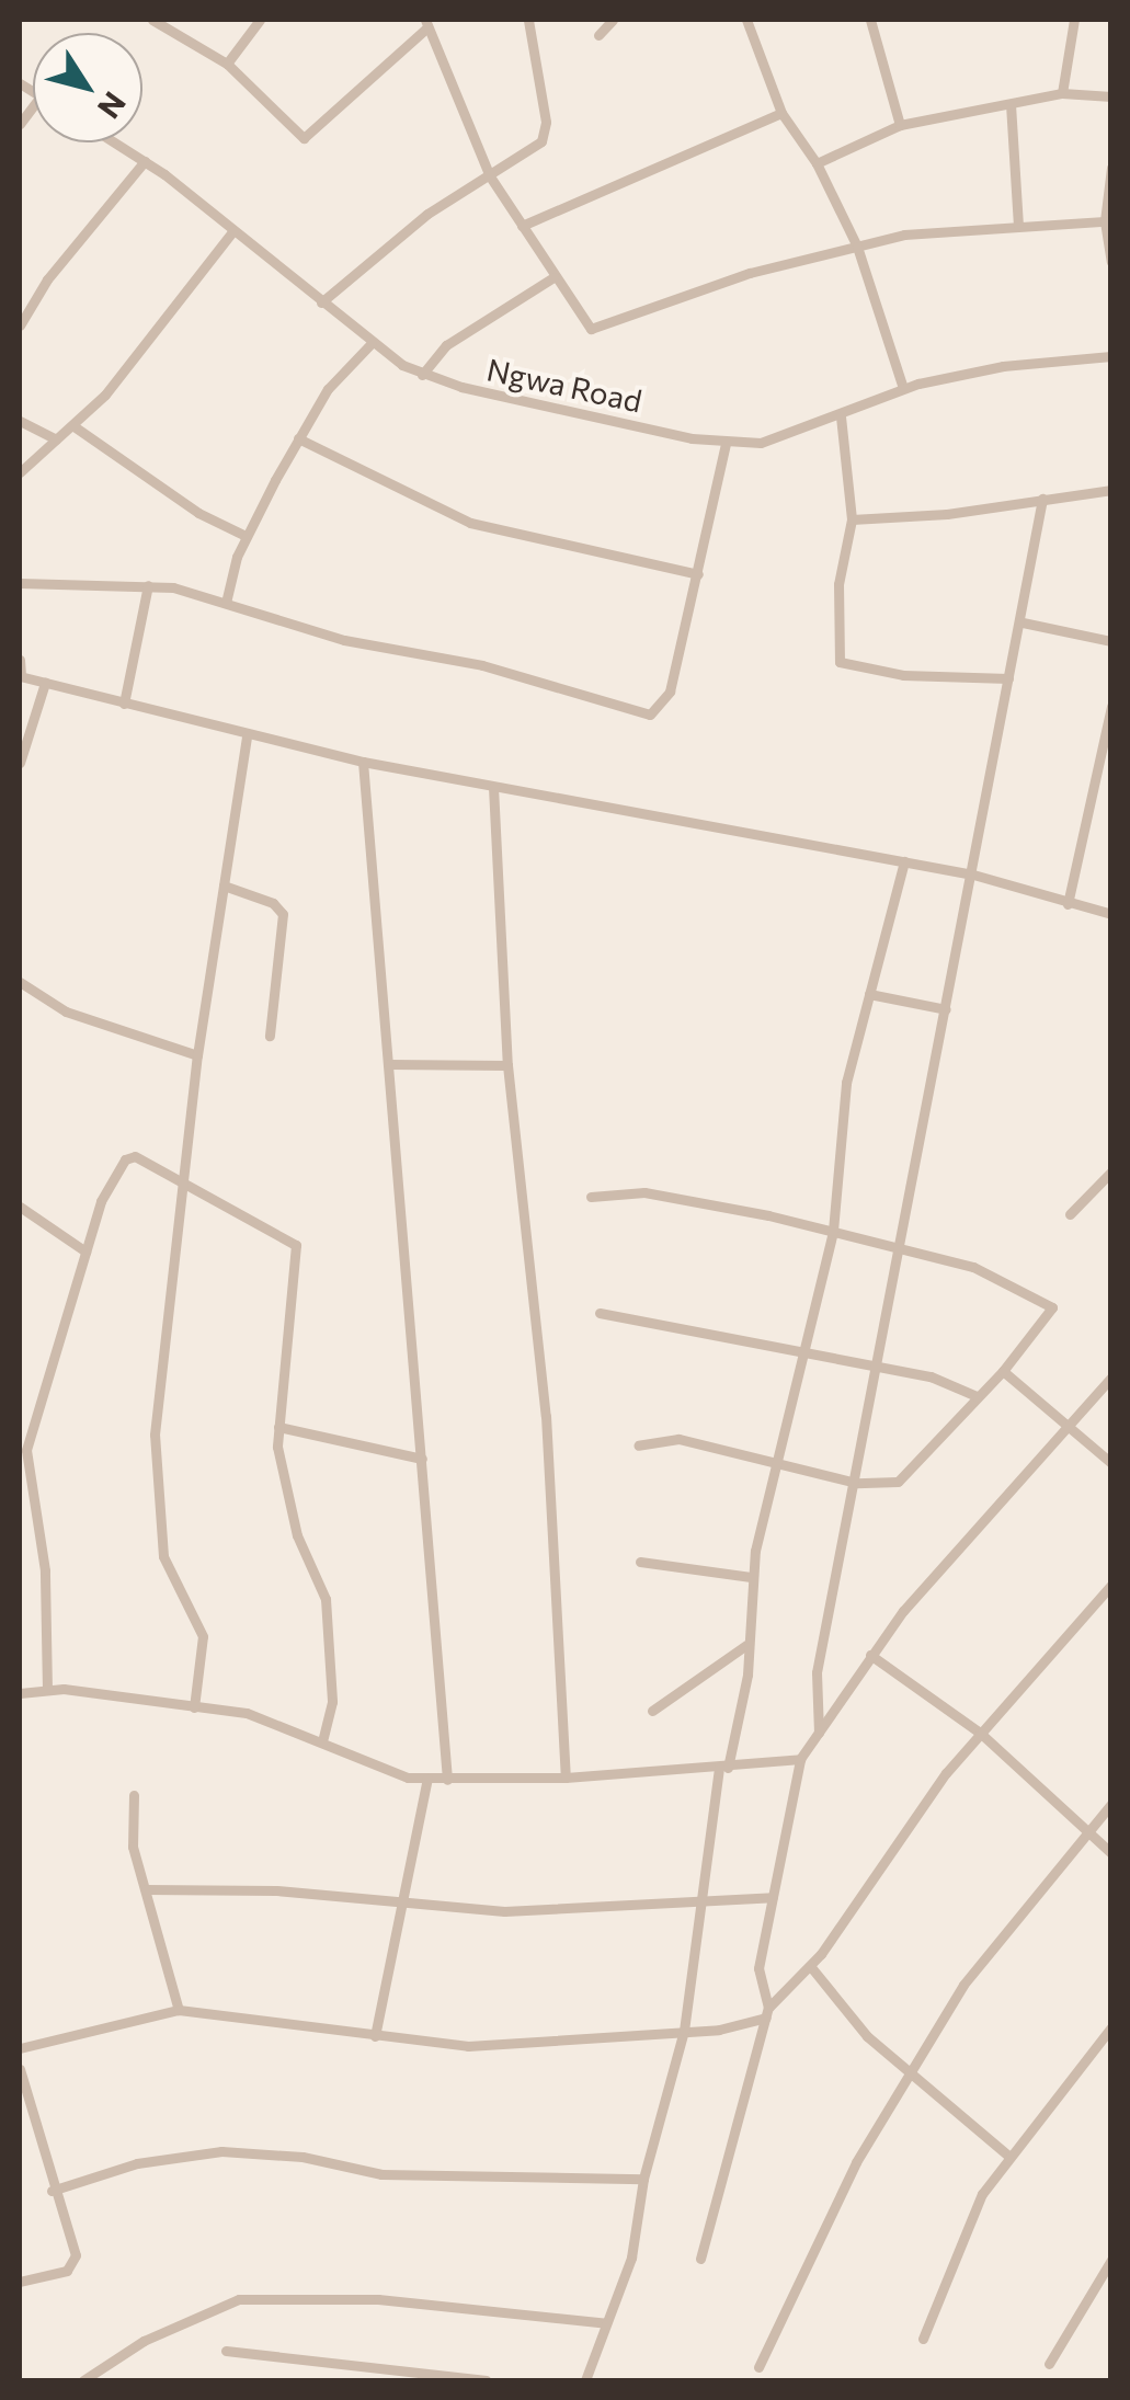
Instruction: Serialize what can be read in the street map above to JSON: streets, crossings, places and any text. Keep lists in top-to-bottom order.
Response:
{
  "streets": {
    "street": ["Ngwa Road"]
  },
  "north": "bottom right"
}
